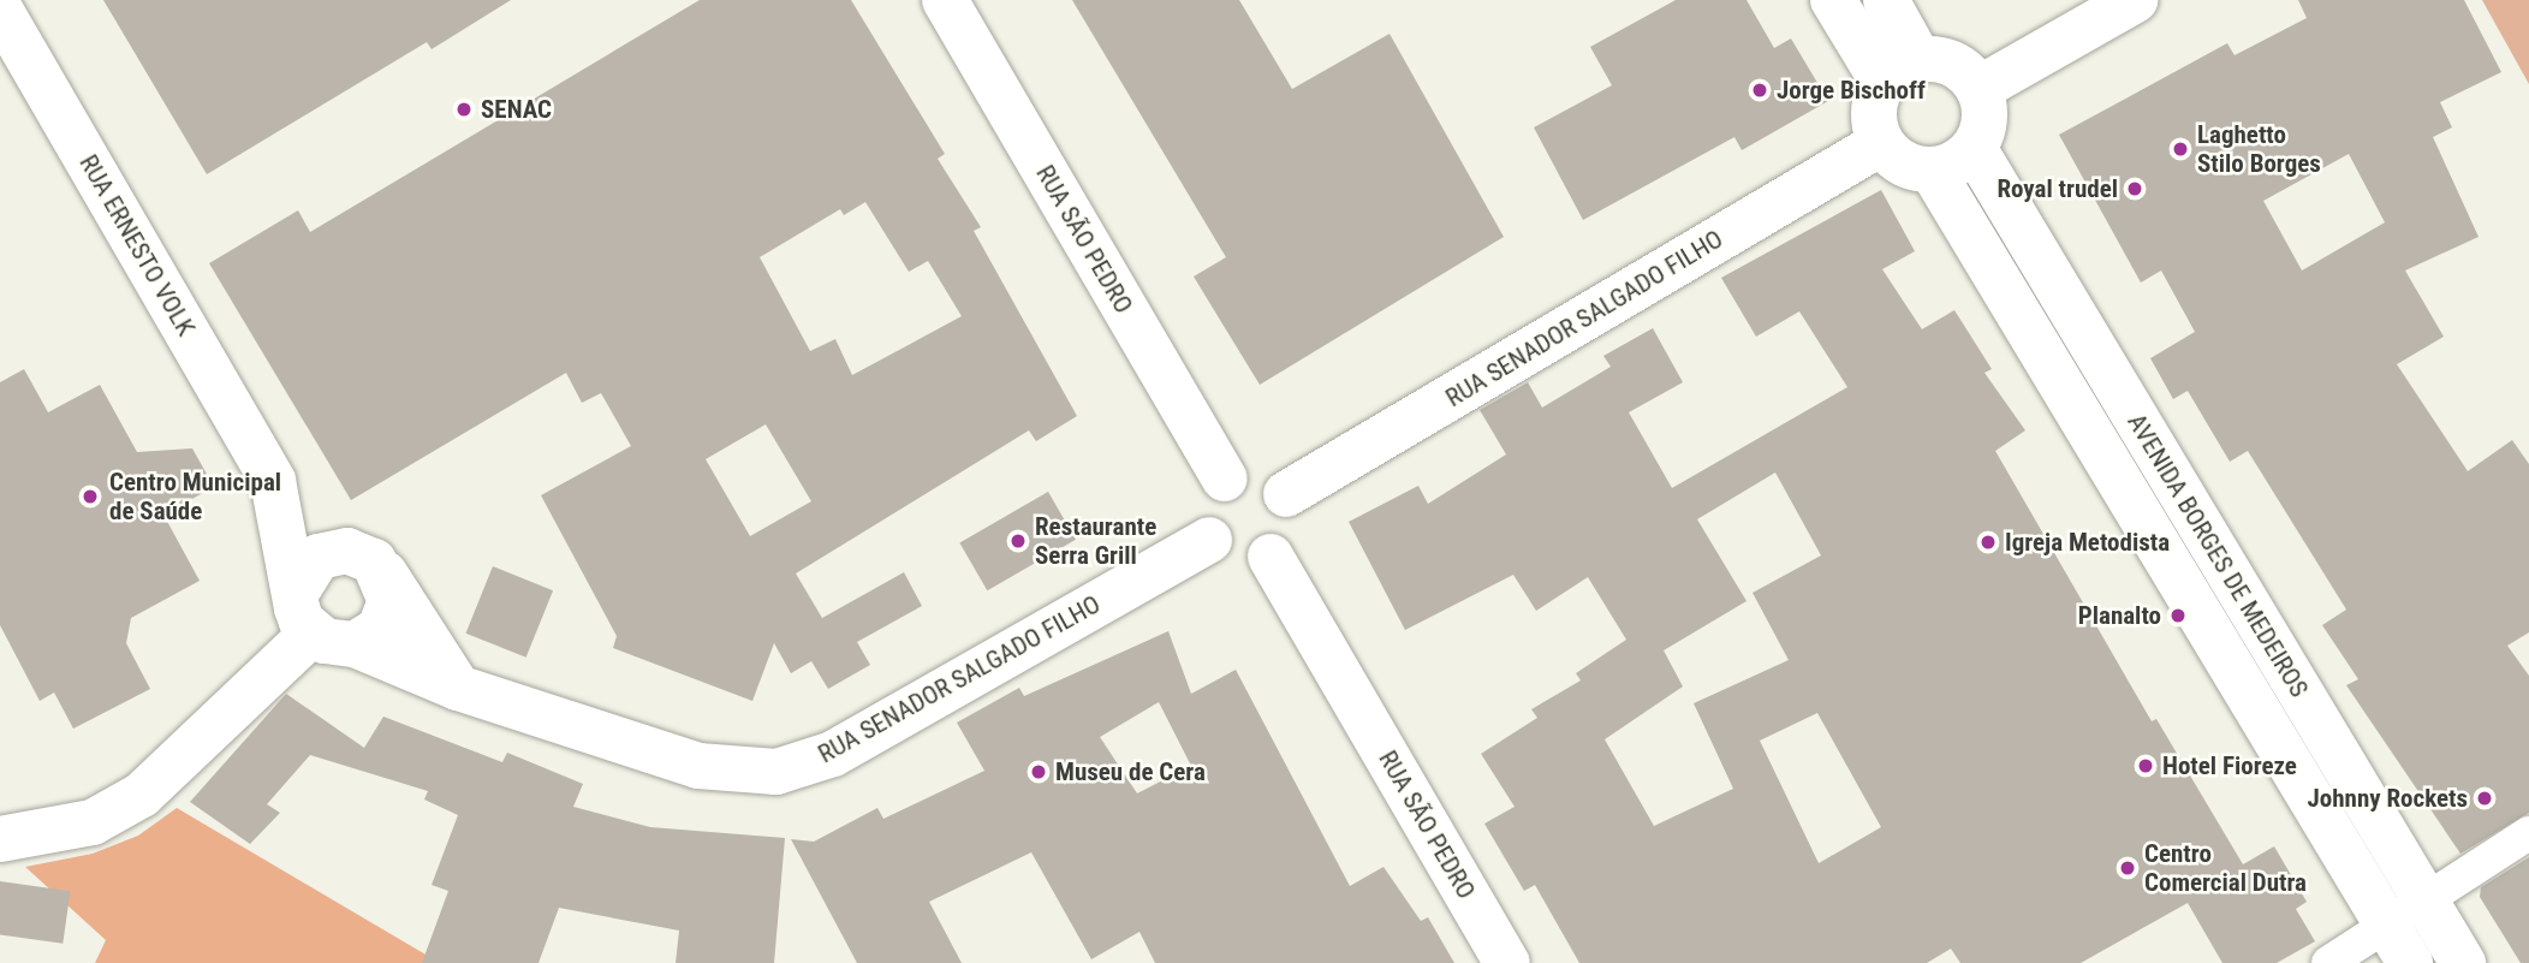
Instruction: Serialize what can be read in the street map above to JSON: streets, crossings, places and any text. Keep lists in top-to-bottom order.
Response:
{
  "streets": {
    "street": [
      "RUA SÃO PEDRO",
      "RUA ERNESTO VOLK",
      "RUA SENADOR SALGADO FILHO",
      "AVENIDA BORGES DE MEDEIROS"
    ]
  },
  "crossings": [
    ["RUA SÃO PEDRO", "RUA SENADOR SALGADO FILHO"],
    ["RUA ERNESTO VOLK", "RUA SENADOR SALGADO FILHO"],
    ["RUA SENADOR SALGADO FILHO", "AVENIDA BORGES DE MEDEIROS"]
  ],
  "places": [
    "Jorge Bischoff",
    "SENAC",
    "Laghetto Stilo Borges",
    "Royal trudel",
    "Centro Municipal de Saúde",
    "Restaurante Serra Grill",
    "Igreja Metodista",
    "Planalto",
    "Hotel Fioreze",
    "Museu de Cera",
    "Johnny Rockets",
    "Centro Comercial Dutra"
  ]
}
